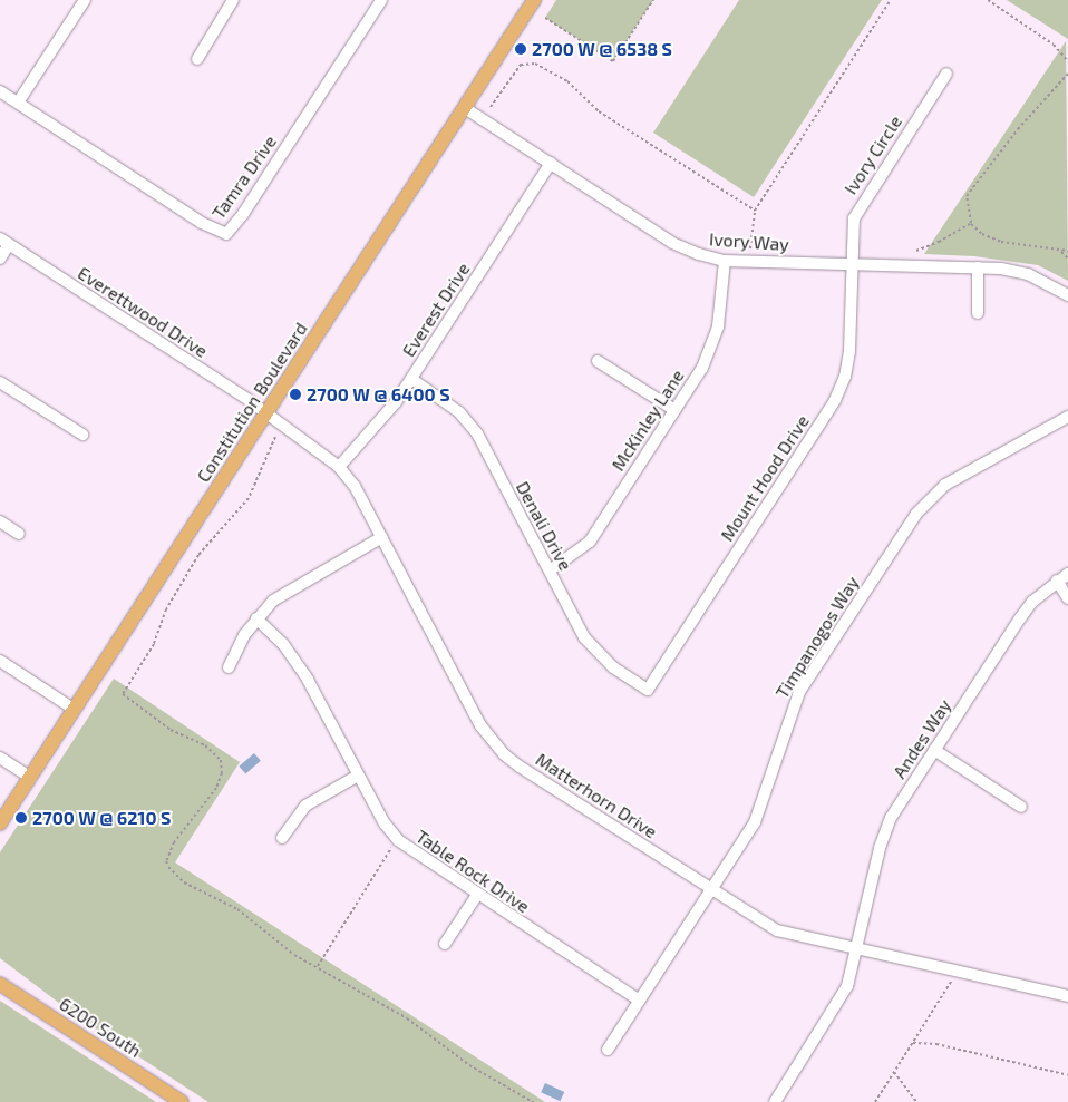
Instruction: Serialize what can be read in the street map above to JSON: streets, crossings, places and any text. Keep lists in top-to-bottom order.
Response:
{
  "streets": {
    "main road": ["Constitution Boulevard", "6200 South"],
    "street": [
      "Ivory Circle",
      "Tamra Drive",
      "Ivory Way",
      "Everest Drive",
      "Everettwood Drive",
      "McKinley Lane",
      "Mount Hood Drive",
      "Denali Drive",
      "Timpanogos Way",
      "Andes Way",
      "Matterhorn Drive",
      "Table Rock Drive"
    ]
  },
  "crossings": [
    ["Ivory Circle", "Ivory Way"],
    ["Ivory Circle", "Mount Hood Drive"],
    ["Ivory Way", "Everest Drive"],
    ["Ivory Way", "Constitution Boulevard"],
    ["Ivory Way", "McKinley Lane"],
    ["Ivory Way", "Mount Hood Drive"],
    ["Everest Drive", "Denali Drive"],
    ["Everest Drive", "Matterhorn Drive"],
    ["Everettwood Drive", "Constitution Boulevard"],
    ["Everettwood Drive", "Matterhorn Drive"],
    ["Constitution Boulevard", "Matterhorn Drive"],
    ["McKinley Lane", "Denali Drive"],
    ["Mount Hood Drive", "Denali Drive"],
    ["Timpanogos Way", "Matterhorn Drive"],
    ["Timpanogos Way", "Table Rock Drive"],
    ["Andes Way", "Matterhorn Drive"]
  ],
  "places": ["2700 W @ 6538 S", "2700 W @ 6400 S", "2700 W @ 6210 S"]
}
